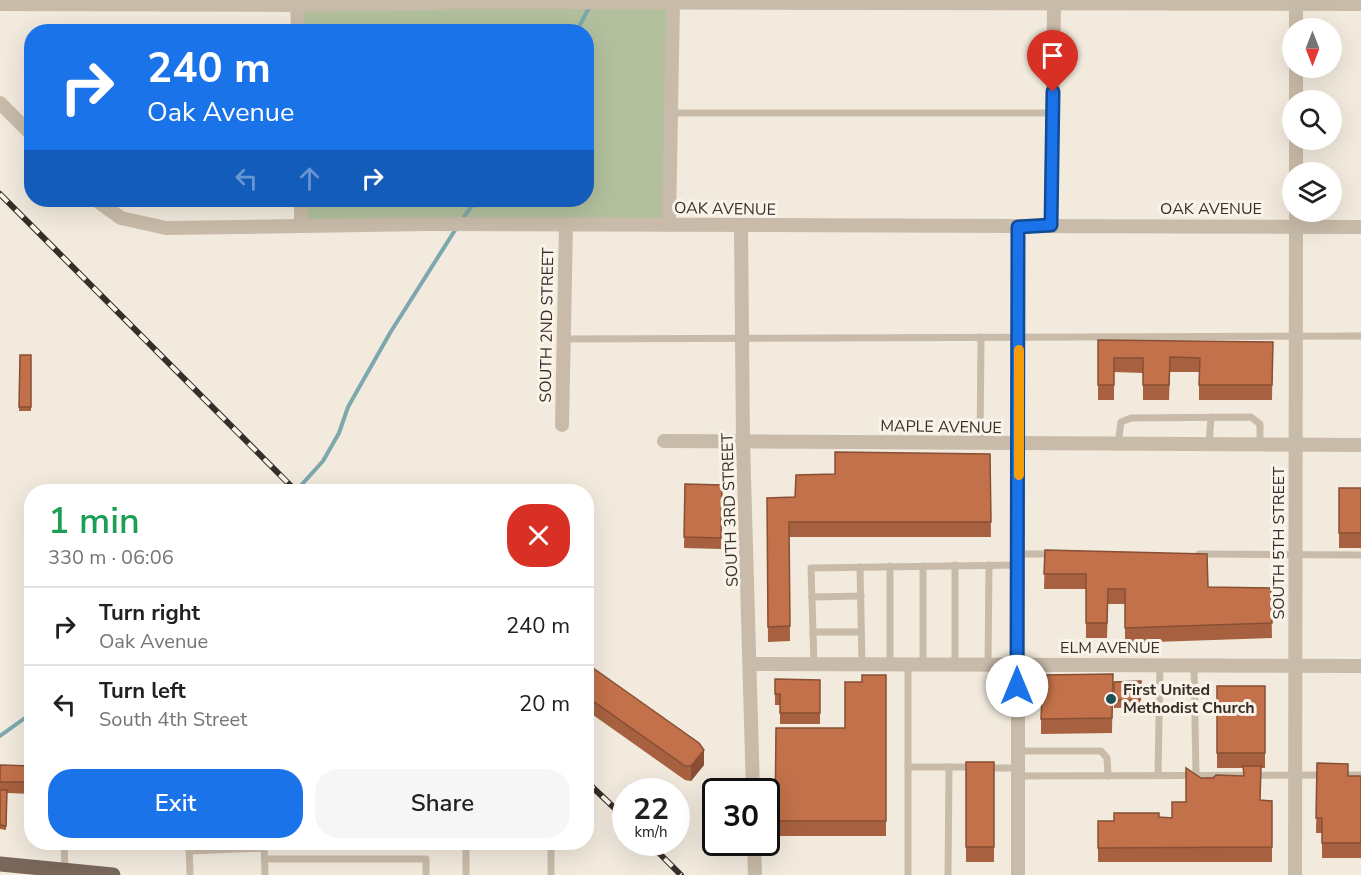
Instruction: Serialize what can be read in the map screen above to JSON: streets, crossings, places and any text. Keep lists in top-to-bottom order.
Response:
{
  "streets": {
    "street": [
      "OAK AVENUE",
      "SOUTH 2ND STREET",
      "MAPLE AVENUE",
      "SOUTH 3RD STREET",
      "SOUTH 5TH STREET",
      "ELM AVENUE"
    ]
  },
  "crossings": [
    ["OAK AVENUE", "SOUTH 2ND STREET"],
    ["OAK AVENUE", "SOUTH 3RD STREET"],
    ["OAK AVENUE", "SOUTH 5TH STREET"],
    ["MAPLE AVENUE", "SOUTH 3RD STREET"],
    ["MAPLE AVENUE", "SOUTH 5TH STREET"],
    ["SOUTH 3RD STREET", "ELM AVENUE"],
    ["SOUTH 5TH STREET", "ELM AVENUE"]
  ],
  "places": ["First United Methodist Church"],
  "north": "bottom",
  "page": {
    "turn": ["240 m", "Oak Avenue"],
    "heading": ["1 min", "330 m · 06:06"],
    "list": [
      {
        "name": "Turn right",
        "note": "Oak Avenue",
        "value": "240 m"
      },
      {
        "name": "Turn left",
        "note": "South 4th Street",
        "value": "20 m"
      }
    ],
    "buttons": ["Exit", "Share"],
    "speed": "22 km/h",
    "limit": "30"
  }
}
